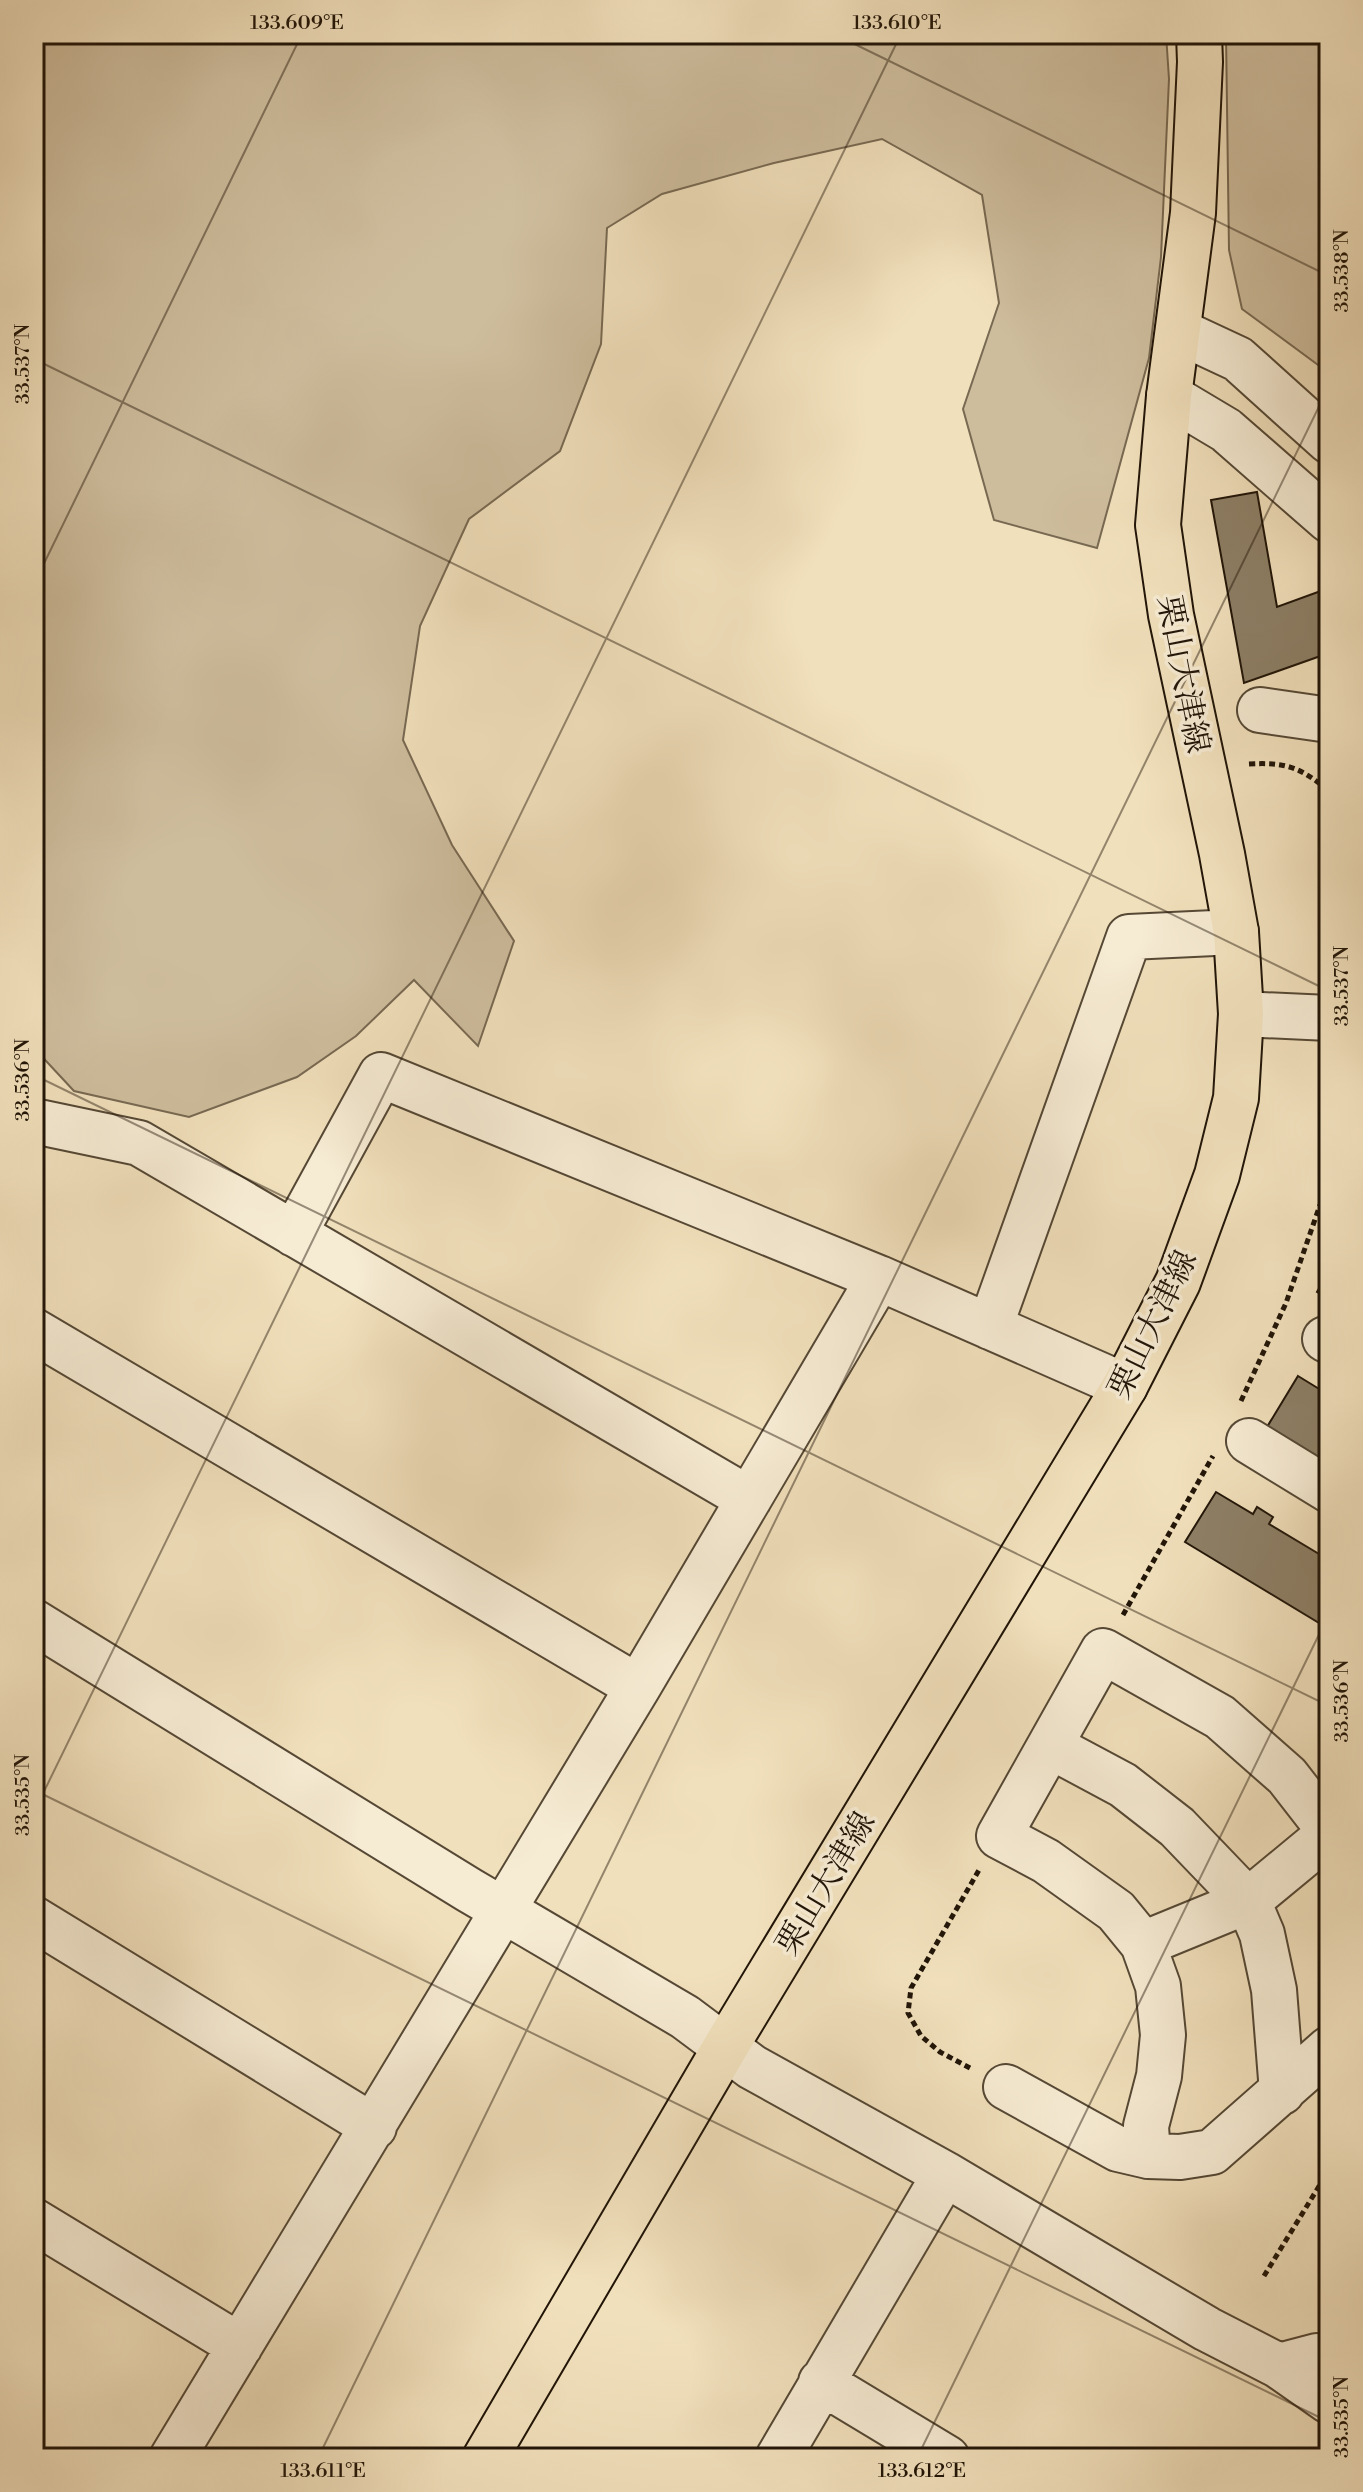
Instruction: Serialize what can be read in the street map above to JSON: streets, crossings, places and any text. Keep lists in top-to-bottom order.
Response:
{
  "streets": {
    "main road": ["栗山大津線"]
  },
  "coordinates": [
    "133.609°E",
    "133.610°E",
    "33.538°N",
    "33.537°N",
    "33.536°N",
    "33.535°N",
    "133.611°E",
    "133.612°E"
  ]
}
